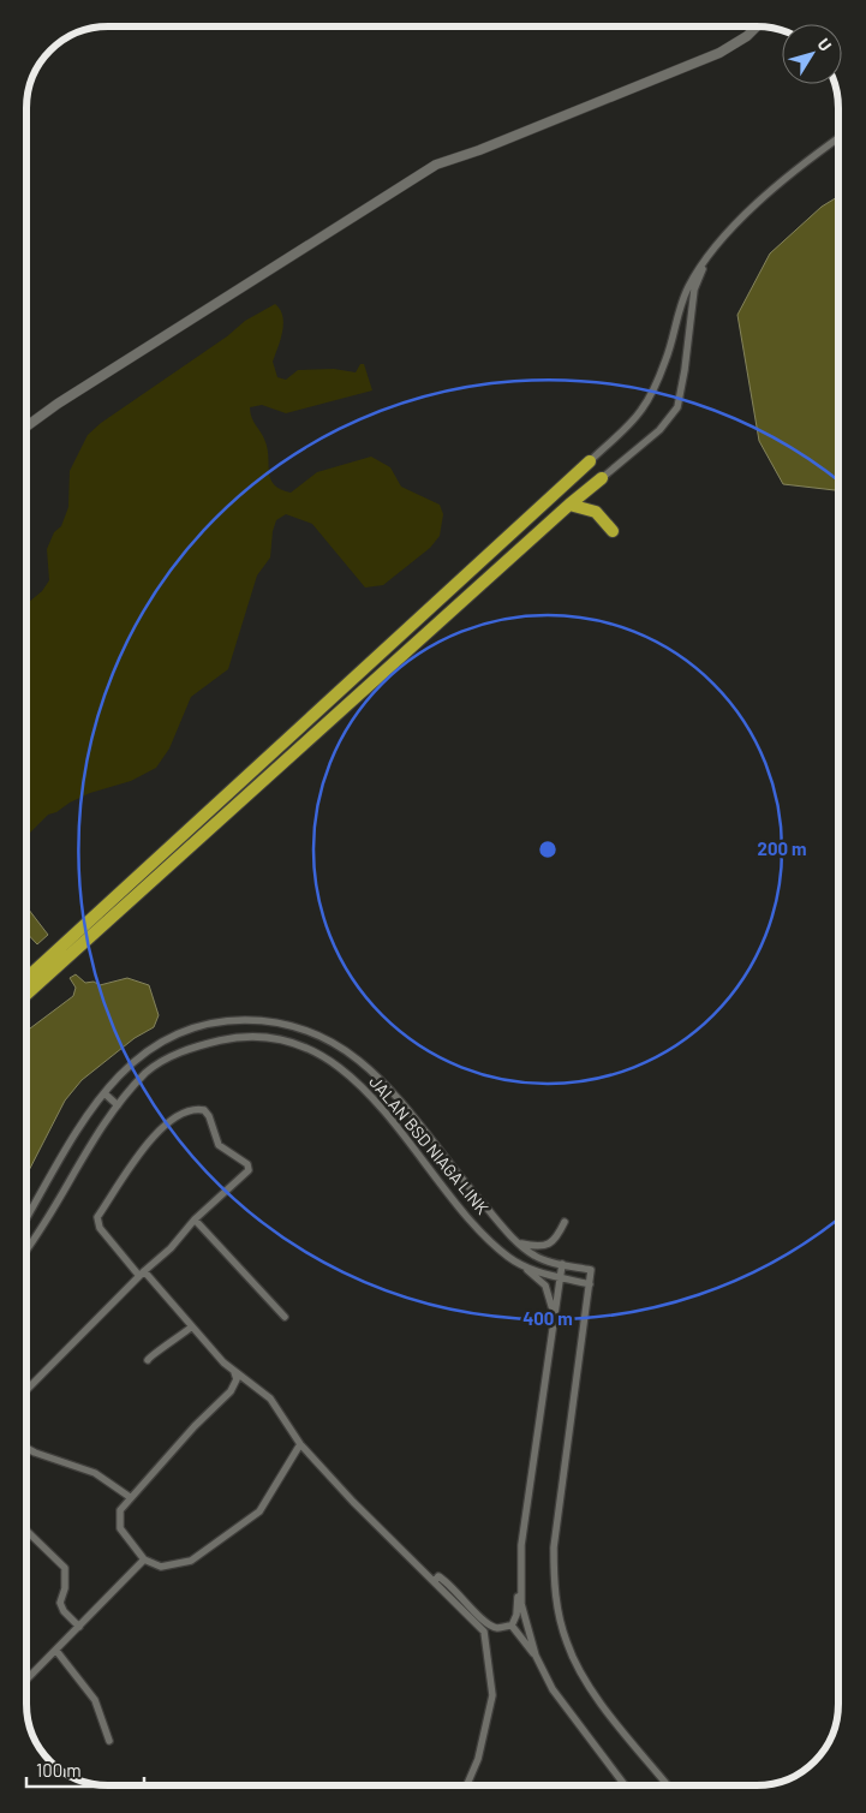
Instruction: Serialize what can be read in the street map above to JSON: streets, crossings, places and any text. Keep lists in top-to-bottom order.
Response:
{
  "streets": {
    "street": ["JALAN BSD NIAGA LINK"]
  },
  "scale_bar": "100 m",
  "north": "top right",
  "rings": ["200 m", "400 m"]
}
